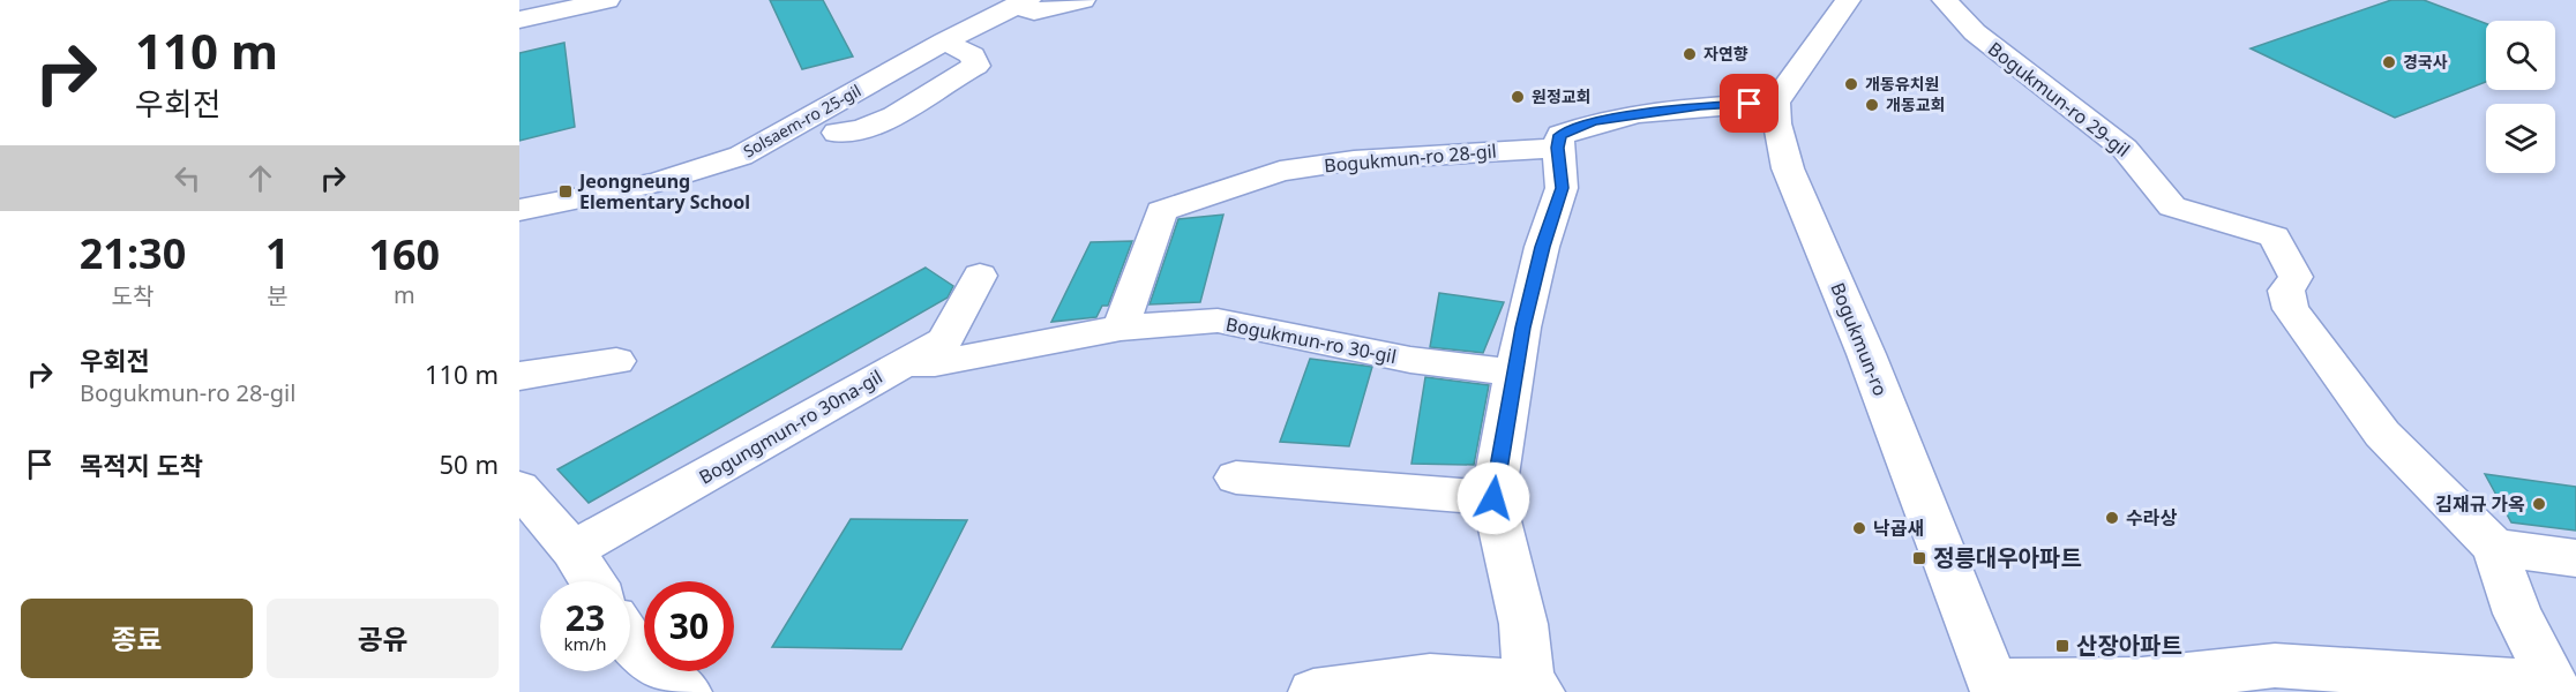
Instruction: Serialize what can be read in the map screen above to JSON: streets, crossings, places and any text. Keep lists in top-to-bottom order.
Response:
{
  "streets": {
    "street": [
      "Bogukmun-ro 29-gil",
      "Solsaem-ro 25-gil",
      "Bogukmun-ro 28-gil",
      "Bogukmun-ro",
      "Bogukmun-ro 30-gil",
      "Bogungmun-ro 30na-gil"
    ]
  },
  "crossings": [
    ["Bogukmun-ro 28-gil", "Bogukmun-ro 30-gil"],
    ["Bogukmun-ro 30-gil", "Bogungmun-ro 30na-gil"]
  ],
  "places": {
    "other": [
      "자연향",
      "경국사",
      "개동유치원",
      "원정교회",
      "개동교회",
      "김재규 가옥",
      "수라상",
      "낙곱새"
    ],
    "transit": ["Jeongneung Elementary School", "정릉대우아파트", "산장아파트"]
  },
  "page": {
    "turn": ["110 m", "우회전"],
    "eta": [
      "21:30",
      "도착",
      "1",
      "분",
      "160",
      "m"
    ],
    "list": [
      {
        "name": "우회전",
        "note": "Bogukmun-ro 28-gil",
        "value": "110 m"
      },
      {
        "name": "목적지 도착",
        "value": "50 m"
      }
    ],
    "speed": "23 km/h",
    "limit": "30",
    "buttons": ["종료", "공유"]
  }
}
